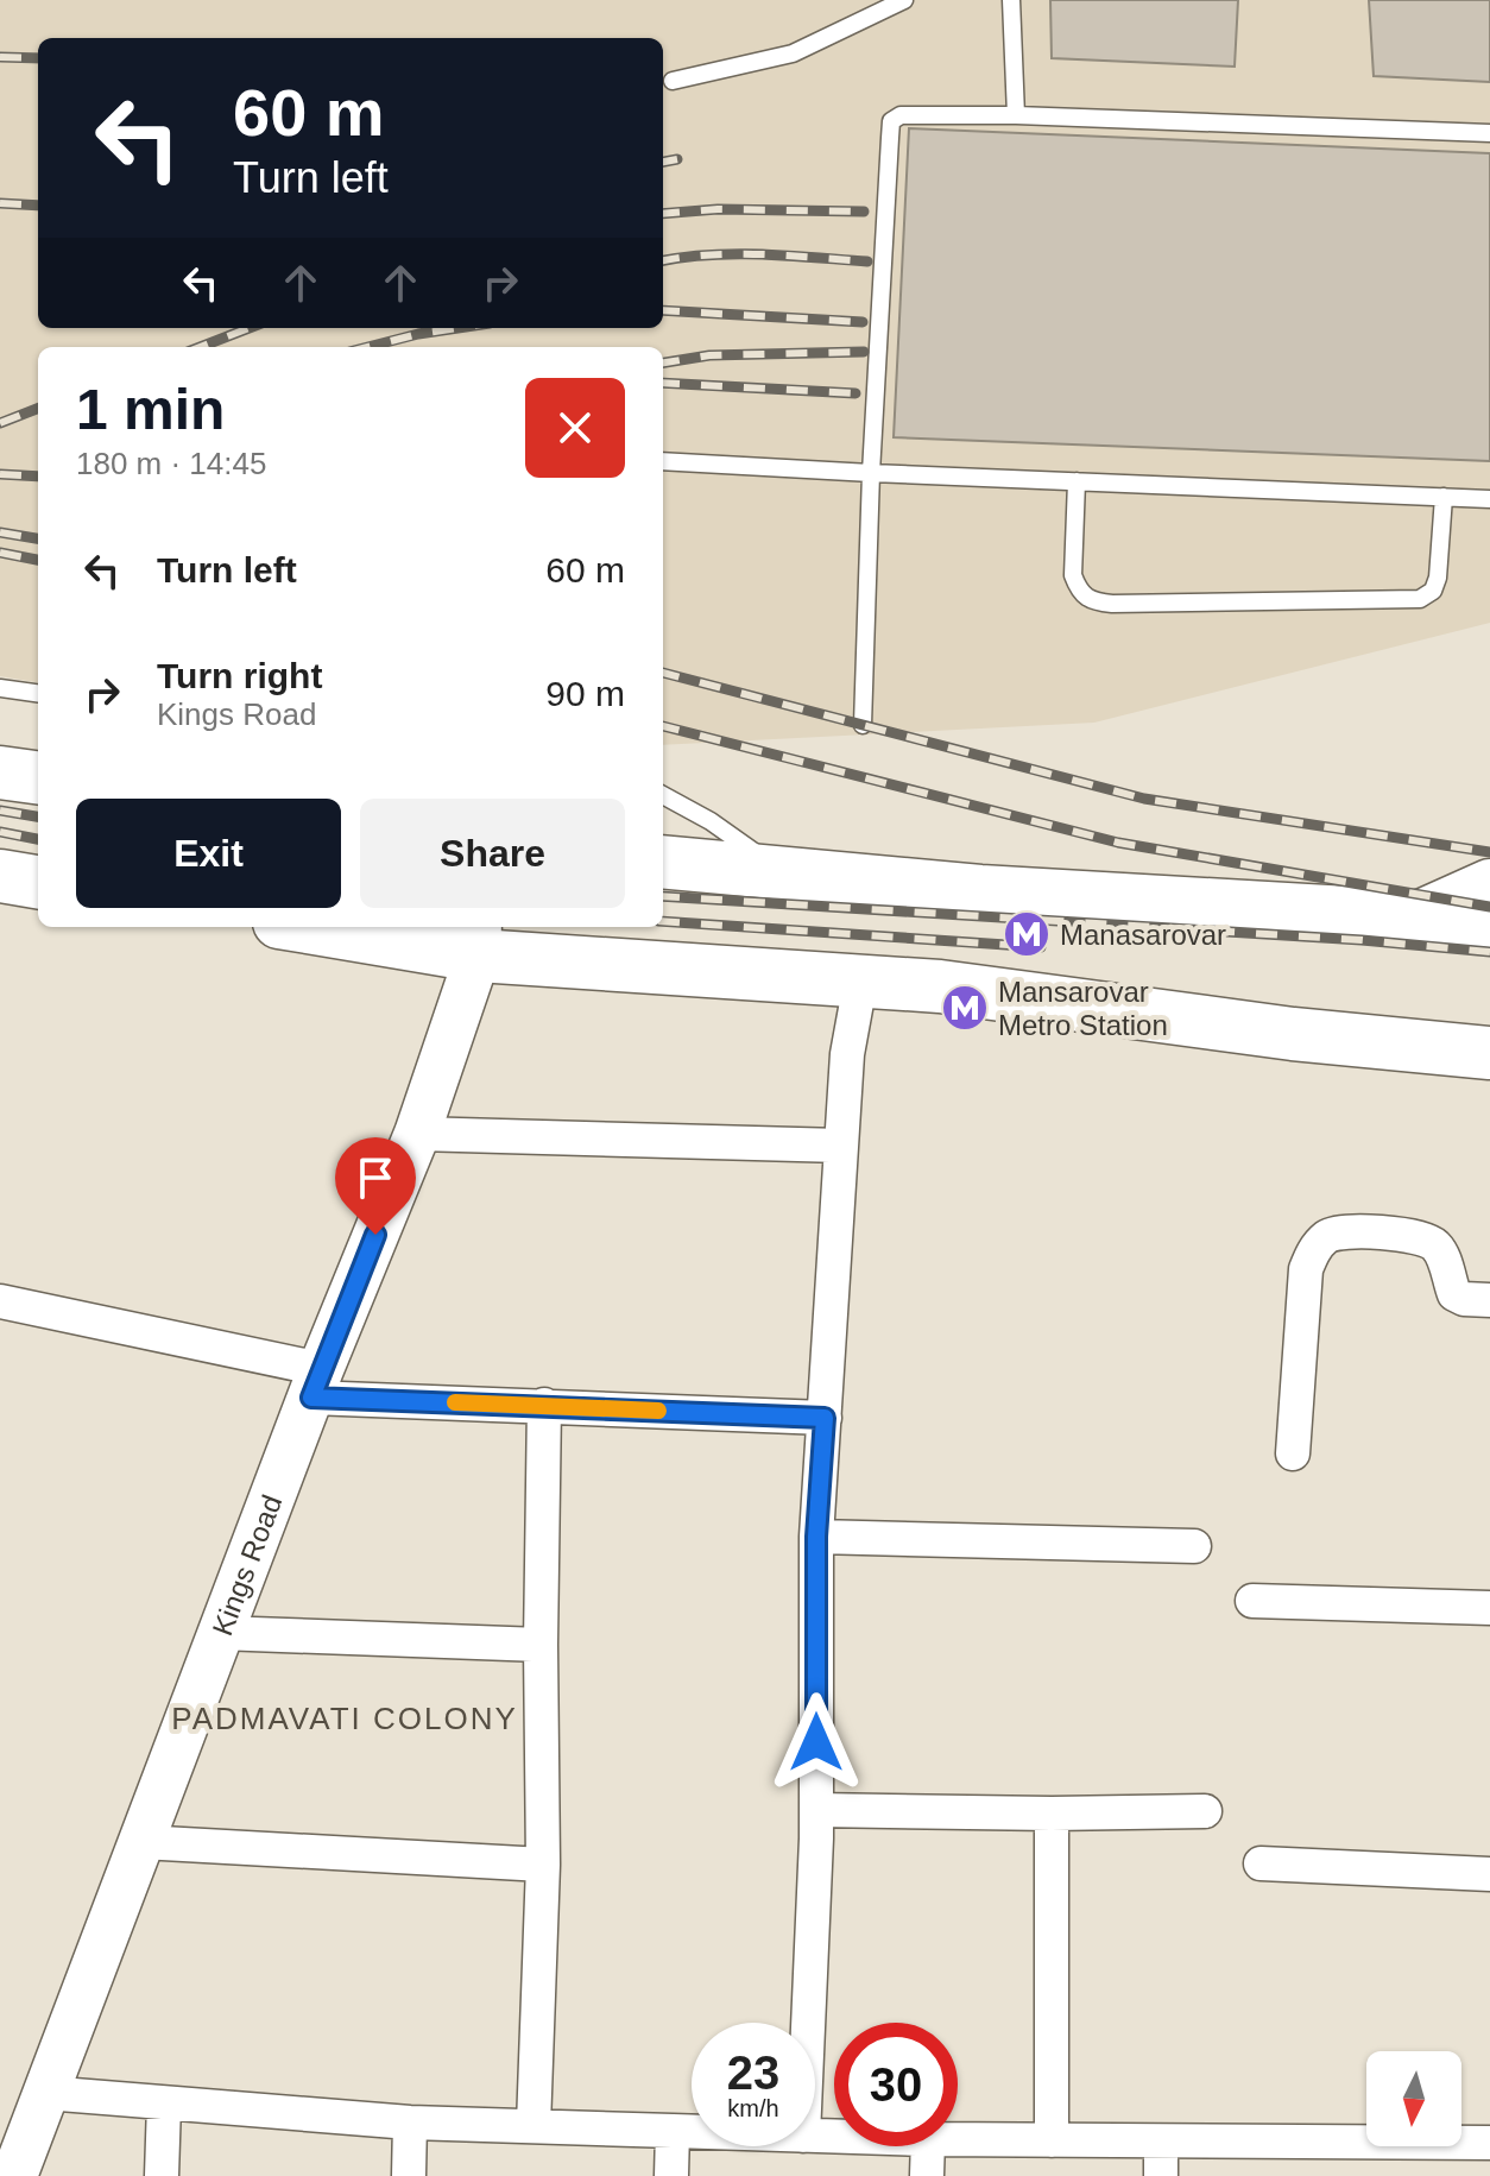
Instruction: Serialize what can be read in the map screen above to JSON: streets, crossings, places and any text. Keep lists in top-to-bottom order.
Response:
{
  "streets": {
    "street": ["Kings Road"]
  },
  "districts": ["PADMAVATI COLONY"],
  "places": {
    "metro station": ["Manasarovar", "Mansarovar Metro Station"]
  },
  "north": "bottom",
  "page": {
    "turn": ["60 m", "Turn left"],
    "heading": ["1 min", "180 m · 14:45"],
    "list": [
      {
        "name": "Turn left",
        "value": "60 m"
      },
      {
        "name": "Turn right",
        "note": "Kings Road",
        "value": "90 m"
      }
    ],
    "buttons": ["Exit", "Share"],
    "speed": "23 km/h",
    "limit": "30"
  }
}
